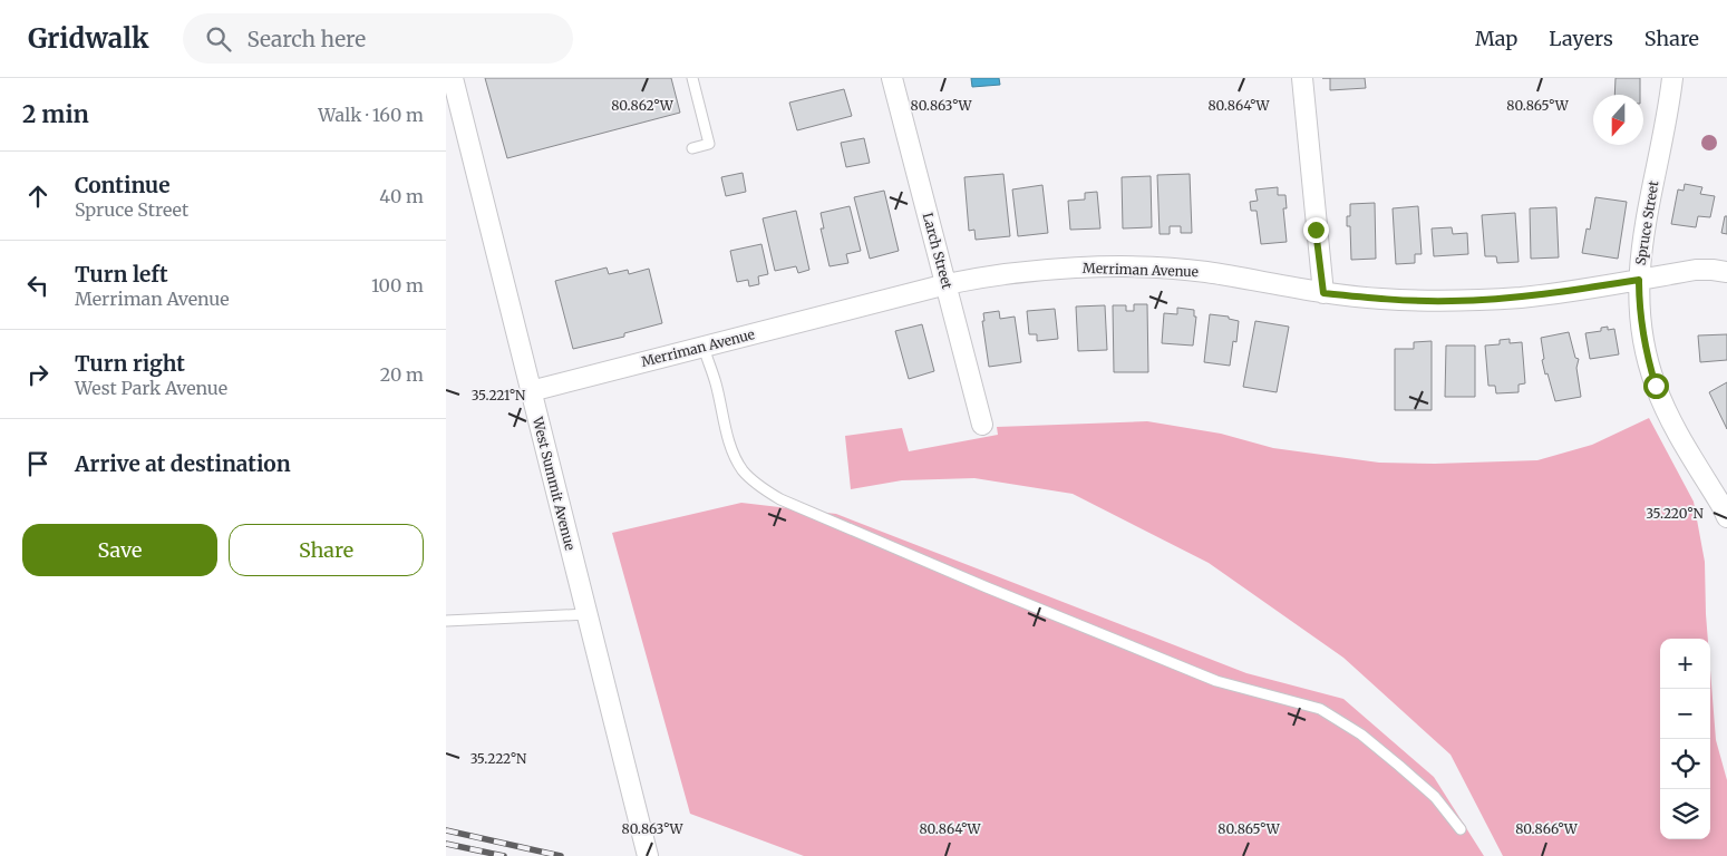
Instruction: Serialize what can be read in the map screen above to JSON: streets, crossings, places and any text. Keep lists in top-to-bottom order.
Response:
{
  "streets": {
    "street": [
      "Spruce Street",
      "Larch Street",
      "Merriman Avenue",
      "West Summit Avenue"
    ]
  },
  "crossings": [
    ["Spruce Street", "Merriman Avenue"],
    ["Larch Street", "Merriman Avenue"],
    ["Merriman Avenue", "West Summit Avenue"]
  ],
  "north": "bottom",
  "page": {
    "header": "Gridwalk",
    "search": "Search here",
    "nav": ["Map", "Layers", "Share"],
    "heading": ["2 min", "Walk · 160 m"],
    "list": [
      ["Continue", "Spruce Street", "40 m"],
      ["Turn left", "Merriman Avenue", "100 m"],
      ["Turn right", "West Park Avenue", "20 m"],
      "Arrive at destination"
    ],
    "buttons": ["Save", "Share"],
    "map_buttons": ["+", "−"]
  },
  "coordinates": [
    "80.862°W",
    "80.863°W",
    "80.864°W",
    "80.865°W",
    "35.221°N",
    "35.220°N",
    "35.222°N",
    "80.866°W"
  ]
}
